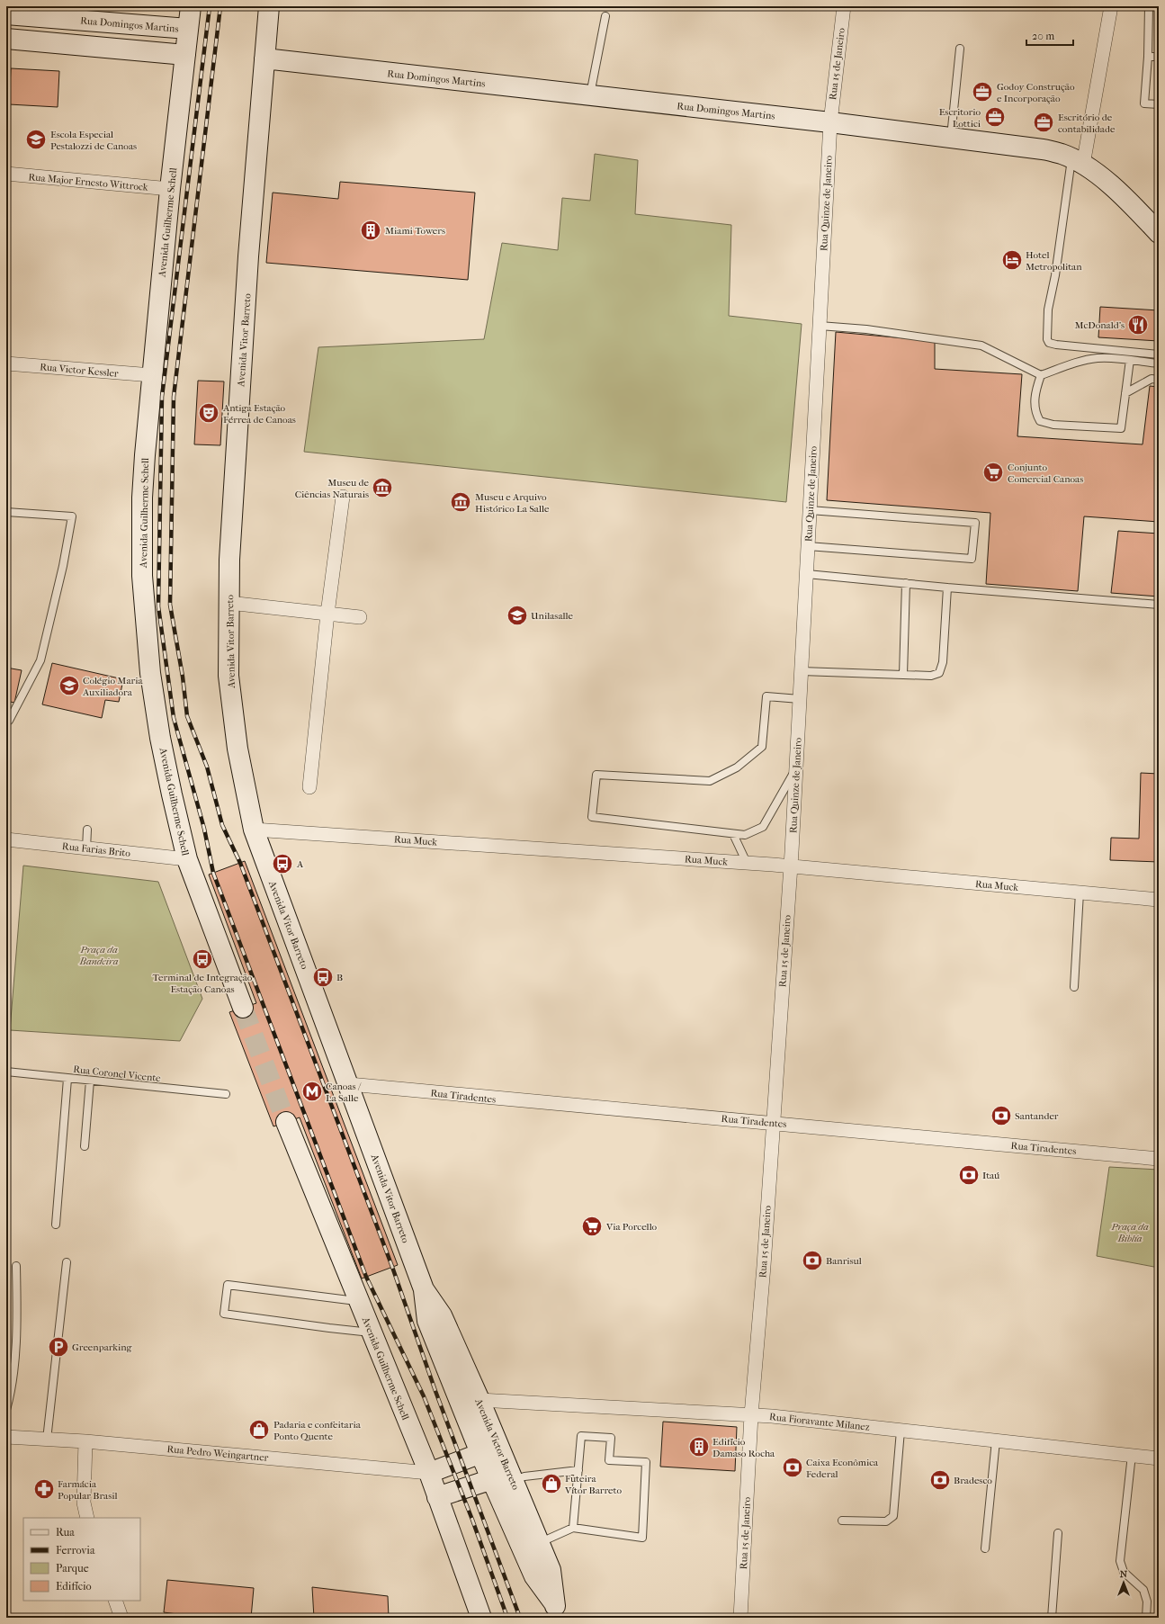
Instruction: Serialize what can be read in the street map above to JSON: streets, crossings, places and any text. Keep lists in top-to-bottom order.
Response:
{
  "streets": {
    "main road": [
      "Rua Domingos Martins",
      "Avenida Guilherme Schell",
      "Avenida Vitor Barreto",
      "Avenida Victor Barreto"
    ],
    "street": [
      "Rua 15 de Janeiro",
      "Rua Major Ernesto Wittrock",
      "Rua Quinze de Janeiro",
      "Rua Victor Kessler",
      "Rua Muck",
      "Rua Farias Brito",
      "Rua Tiradentes",
      "Rua Fioravante Milanez",
      "Rua Pedro Weingartner"
    ],
    "lane": ["Rua Coronel Vicente"]
  },
  "crossings": [
    ["Rua Domingos Martins", "Rua 15 de Janeiro"],
    ["Rua Domingos Martins", "Rua Quinze de Janeiro"],
    ["Rua Domingos Martins", "Avenida Guilherme Schell"],
    ["Rua Domingos Martins", "Avenida Vitor Barreto"],
    ["Rua 15 de Janeiro", "Rua Quinze de Janeiro"],
    ["Rua 15 de Janeiro", "Rua Muck"],
    ["Rua 15 de Janeiro", "Rua Tiradentes"],
    ["Rua 15 de Janeiro", "Rua Fioravante Milanez"],
    ["Rua Major Ernesto Wittrock", "Avenida Guilherme Schell"],
    ["Rua Quinze de Janeiro", "Rua Muck"],
    ["Avenida Guilherme Schell", "Rua Victor Kessler"],
    ["Avenida Guilherme Schell", "Rua Farias Brito"],
    ["Avenida Guilherme Schell", "Rua Pedro Weingartner"],
    ["Avenida Vitor Barreto", "Rua Muck"],
    ["Avenida Vitor Barreto", "Rua Tiradentes"],
    ["Avenida Vitor Barreto", "Avenida Victor Barreto"],
    ["Rua Fioravante Milanez", "Avenida Victor Barreto"]
  ],
  "parks": ["Praça da Bandeira", "Praça da Biblía"],
  "places": {
    "office": ["Godoy Construção e Incorporação", "Escritorio Lottici", "Escritório de contabilidade"],
    "school or university": ["Escola Especial Pestalozzi de Canoas", "Unilasalle", "Colégio Maria Auxiliadora"],
    "building": ["Miami Towers", "Edifício Damaso Rocha"],
    "hotel": ["Hotel Metropolitan"],
    "restaurant": ["McDonald's"],
    "theatre": ["Antiga Estação Férrea de Canoas"],
    "supermarket": ["Conjunto Comercial Canoas", "Via Porcello"],
    "museum": ["Museu de Ciências Naturais", "Museu e Arquivo Histórico La Salle"],
    "bus stop": ["A", "Terminal de Integração Estação Canoas", "B"],
    "metro station": ["Canoas / La Salle"],
    "bank": [
      "Santander",
      "Itaú",
      "Banrisul",
      "Caixa Econômica Federal",
      "Bradesco"
    ],
    "parking": ["Greenparking"],
    "shop": ["Padaria e confeitaria Ponto Quente", "Futeira Vítor Barreto"],
    "pharmacy": ["Farmácia Popular Brasil"]
  },
  "legend": [
    "Rua",
    "Ferrovia",
    "Parque",
    "Edifício"
  ],
  "scale_bar": "20 m",
  "north": "top"
}
